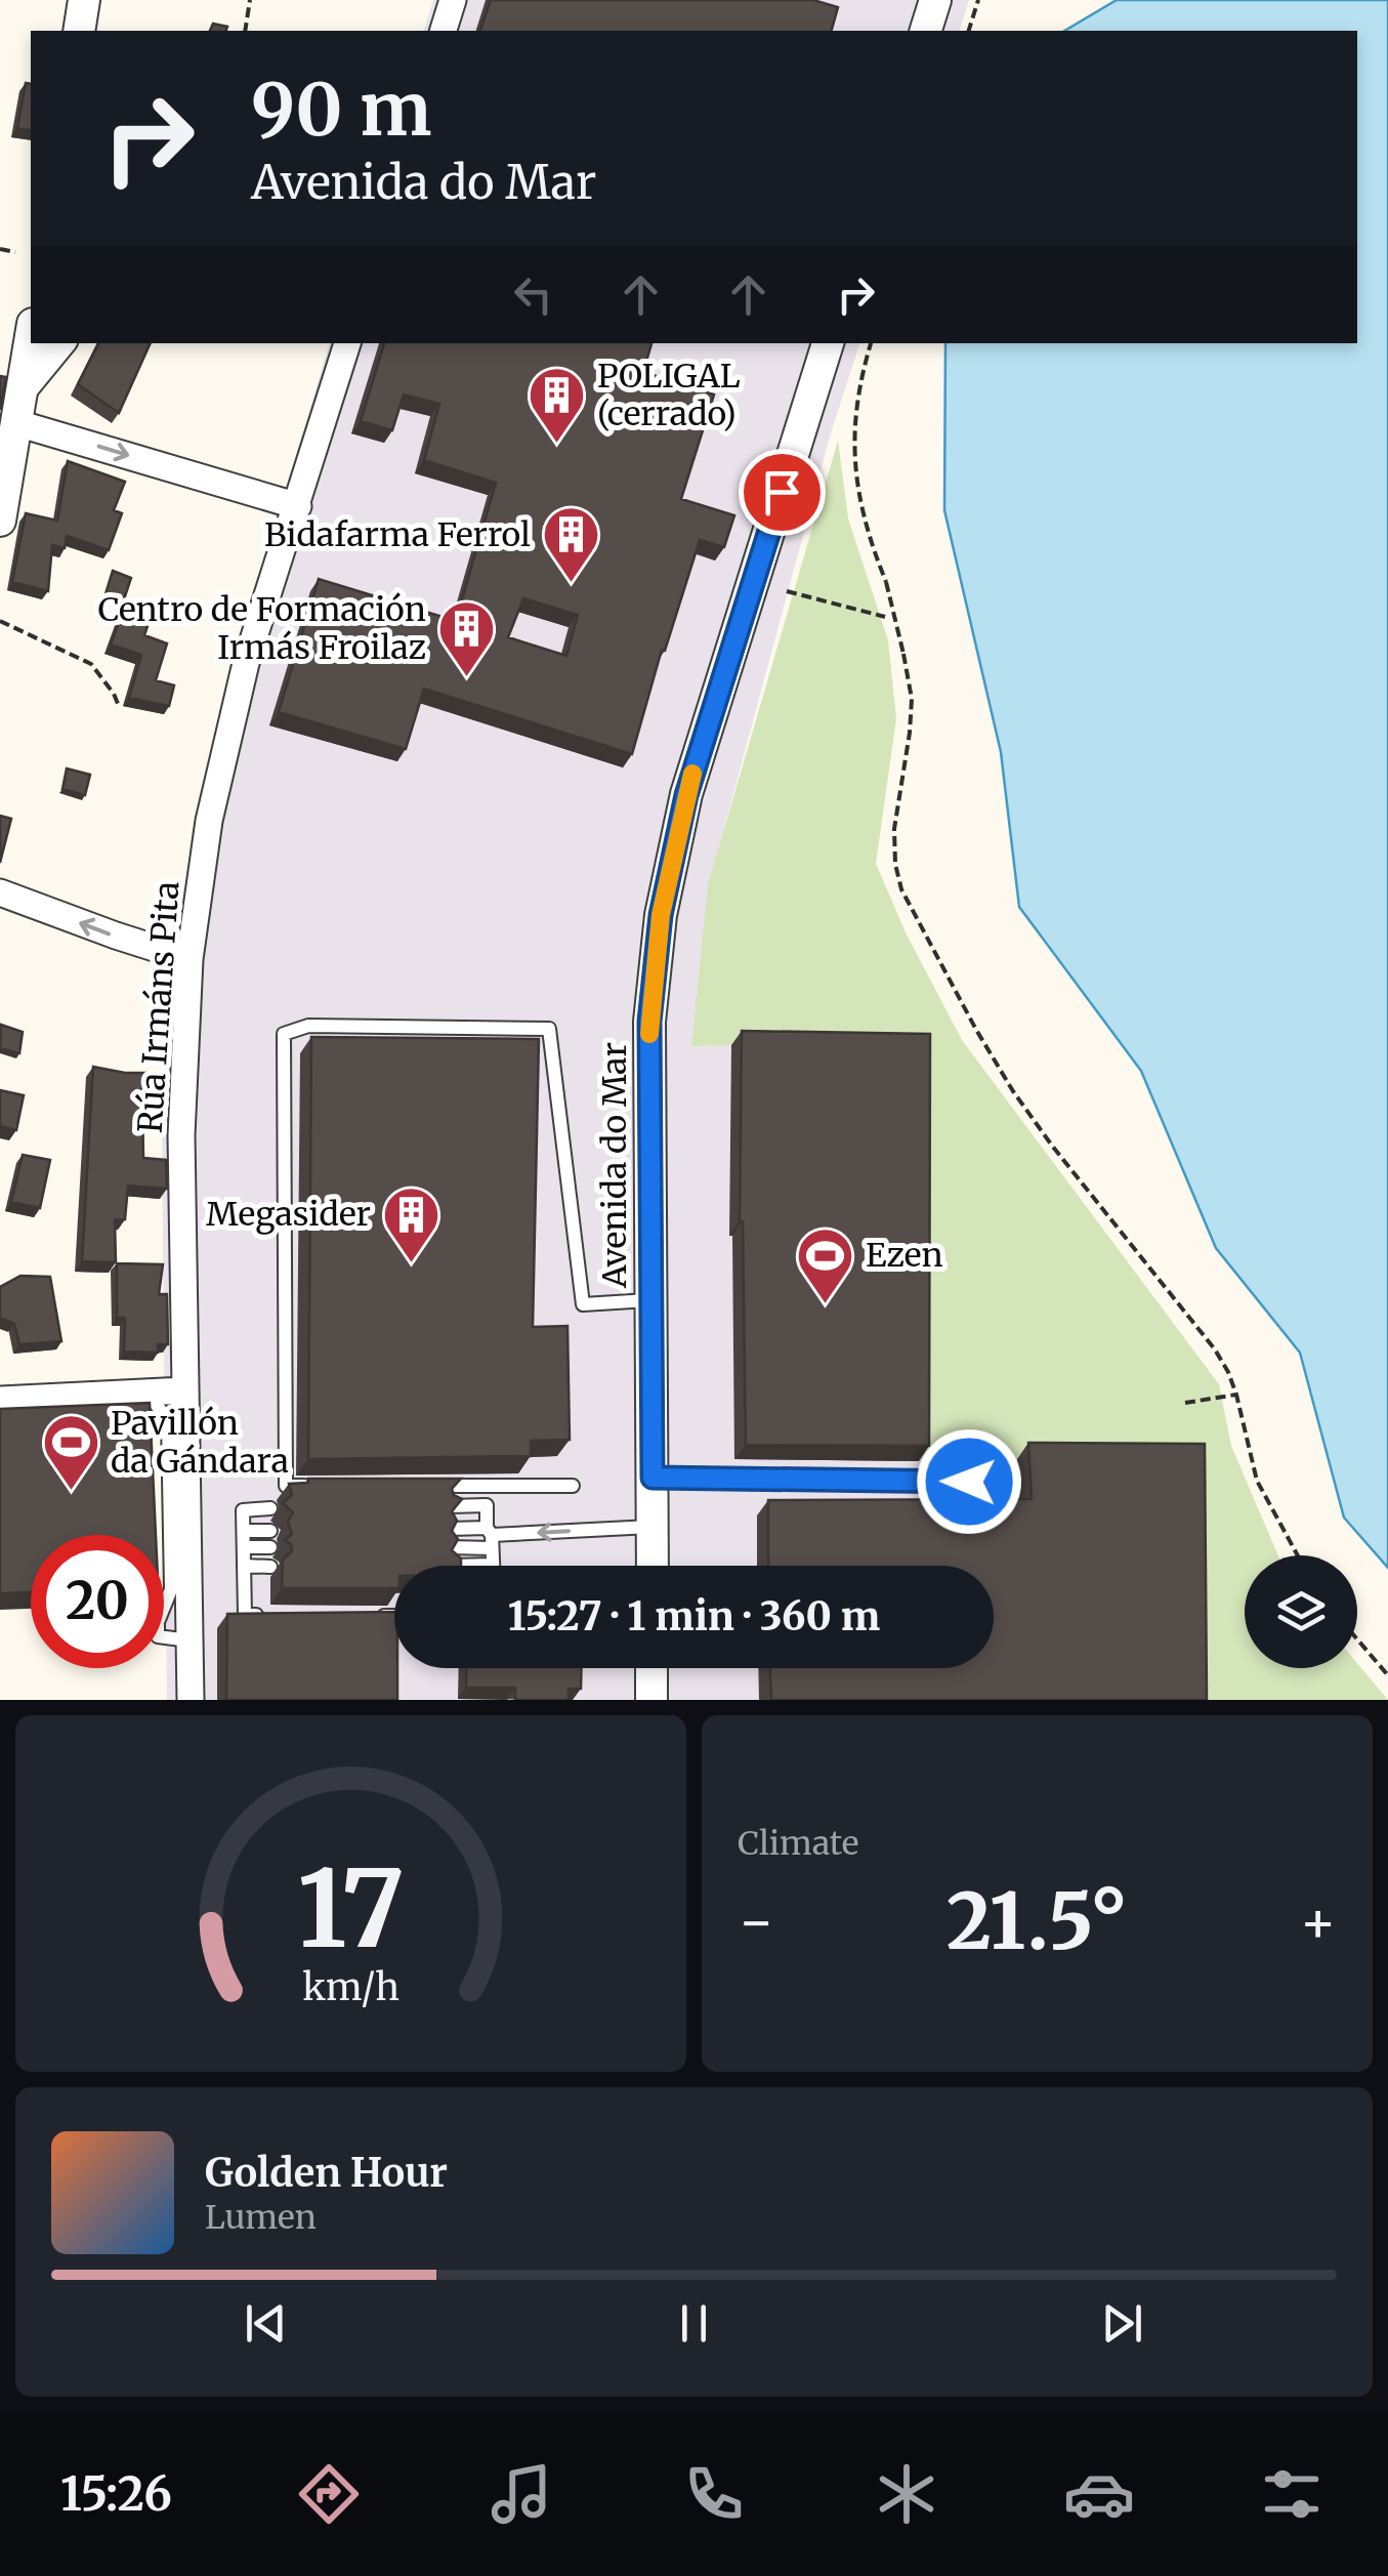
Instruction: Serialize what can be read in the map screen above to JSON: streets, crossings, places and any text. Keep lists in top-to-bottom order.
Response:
{
  "streets": {
    "street": ["Rúa Irmáns Pita", "Avenida do Mar"]
  },
  "places": {
    "building": [
      "POLIGAL (cerrado)",
      "Bidafarma Ferrol",
      "Centro de Formación Irmás Froilaz",
      "Megasider"
    ],
    "sports": ["Ezen", "Pavillón da Gándara"]
  },
  "page": {
    "turn": ["90 m", "Avenida do Mar"],
    "limit": "20",
    "trip": "15:27 · 1 min · 360 m",
    "tile": "Climate",
    "heat": ["−", "21.5°", "+"],
    "song": ["Golden Hour", "Lumen"],
    "tabs": "15:26",
    "gauge": ["17", "km/h"]
  }
}
